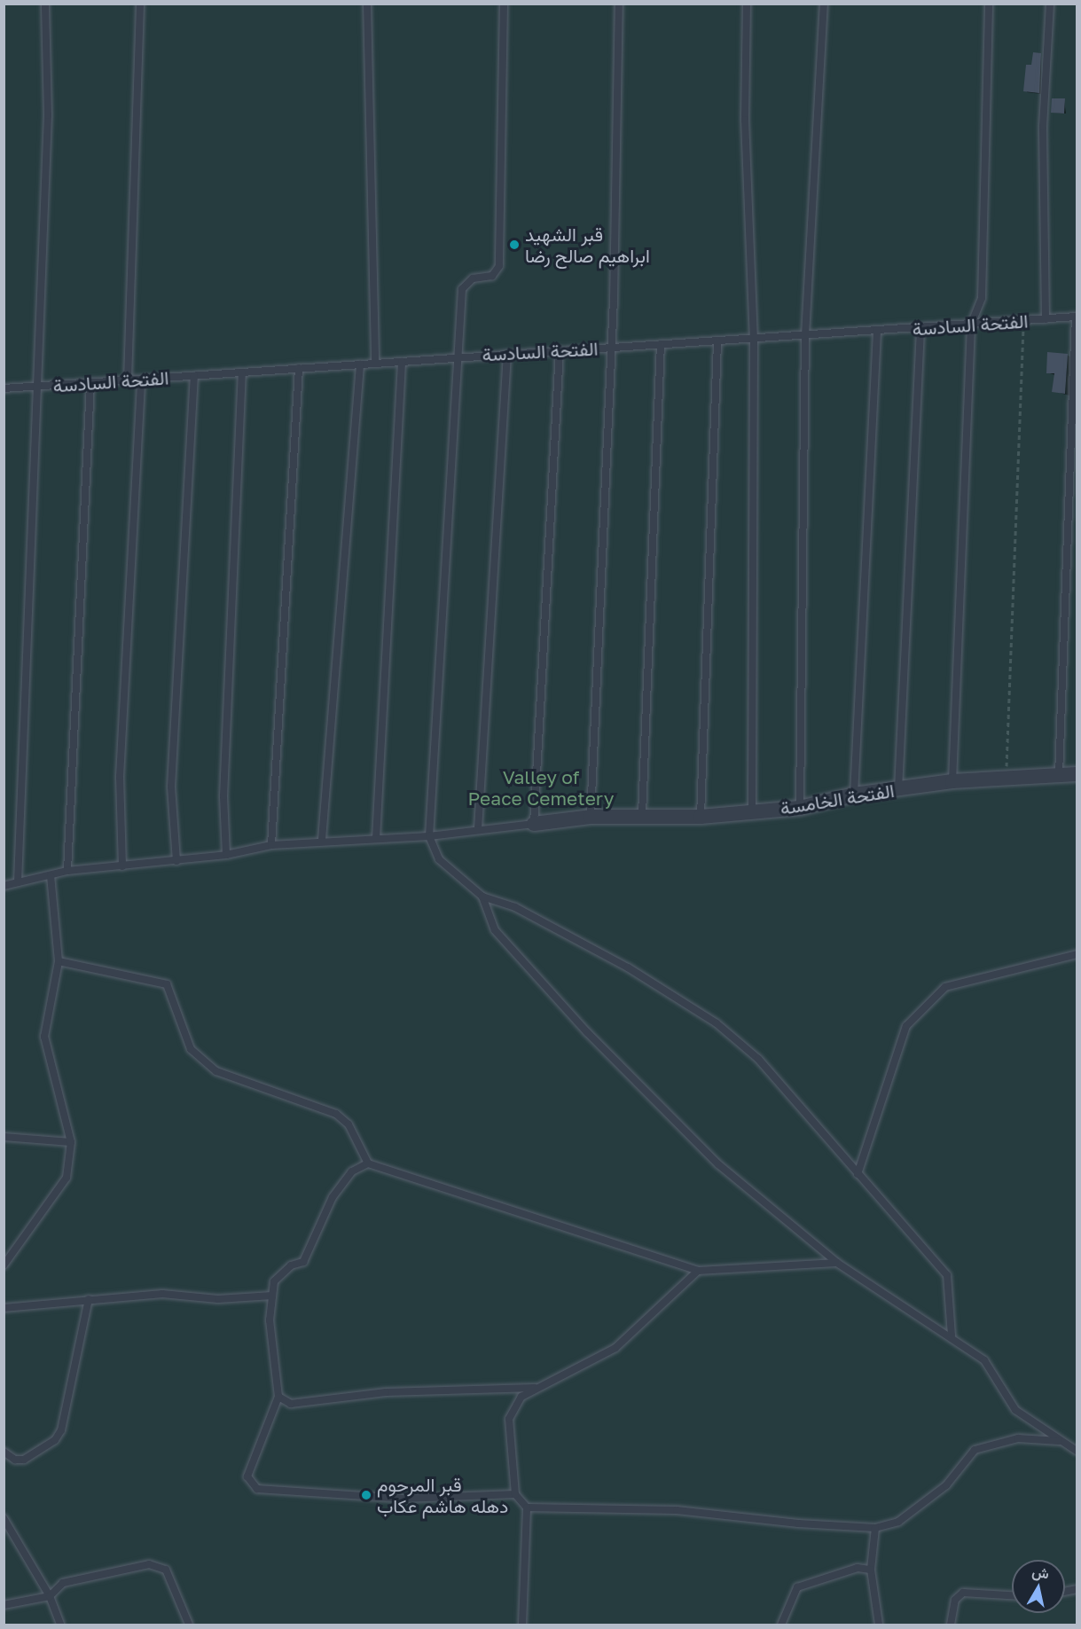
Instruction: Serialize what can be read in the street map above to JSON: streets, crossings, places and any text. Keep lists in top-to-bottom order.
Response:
{
  "streets": {
    "street": ["الفتحة الخامسة"],
    "lane": ["الفتحة السادسة"]
  },
  "parks": ["Valley of Peace Cemetery"],
  "places": ["قبر الشهيد ابراهيم صالح رضا", "قبر المرحوم دهله هاشم عكاب"],
  "north": "top"
}
